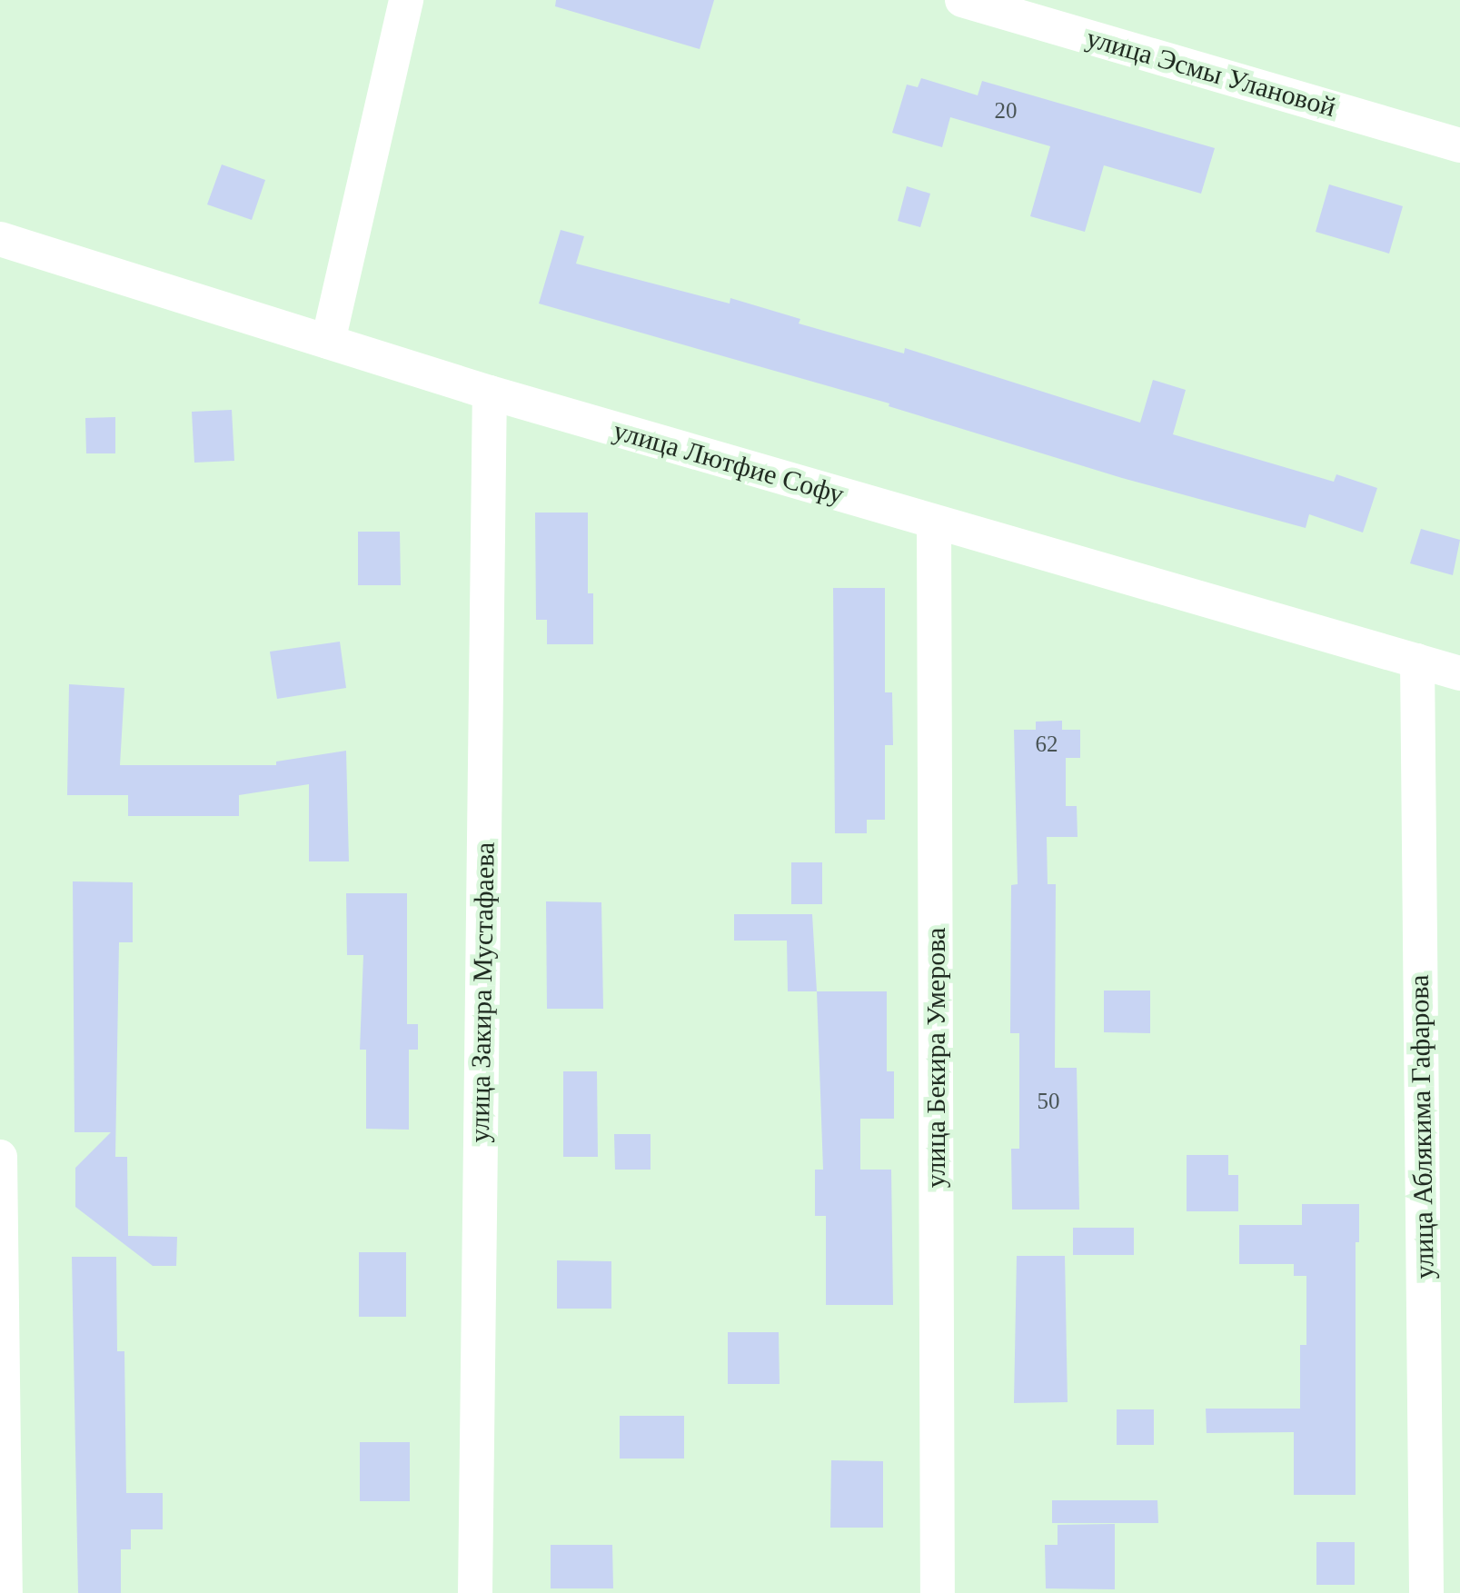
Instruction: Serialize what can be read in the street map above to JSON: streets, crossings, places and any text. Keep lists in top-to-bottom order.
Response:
{
  "streets": {
    "street": [
      "улица Эсмы Улановой",
      "улица Лютфие Софу",
      "улица Закира Мустафаева",
      "улица Бекира Умерова",
      "улица Аблякима Гафарова"
    ]
  },
  "crossings": [
    ["улица Лютфие Софу", "улица Закира Мустафаева"],
    ["улица Лютфие Софу", "улица Бекира Умерова"],
    ["улица Лютфие Софу", "улица Аблякима Гафарова"]
  ],
  "house_numbers": ["20", "62", "50"]
}
